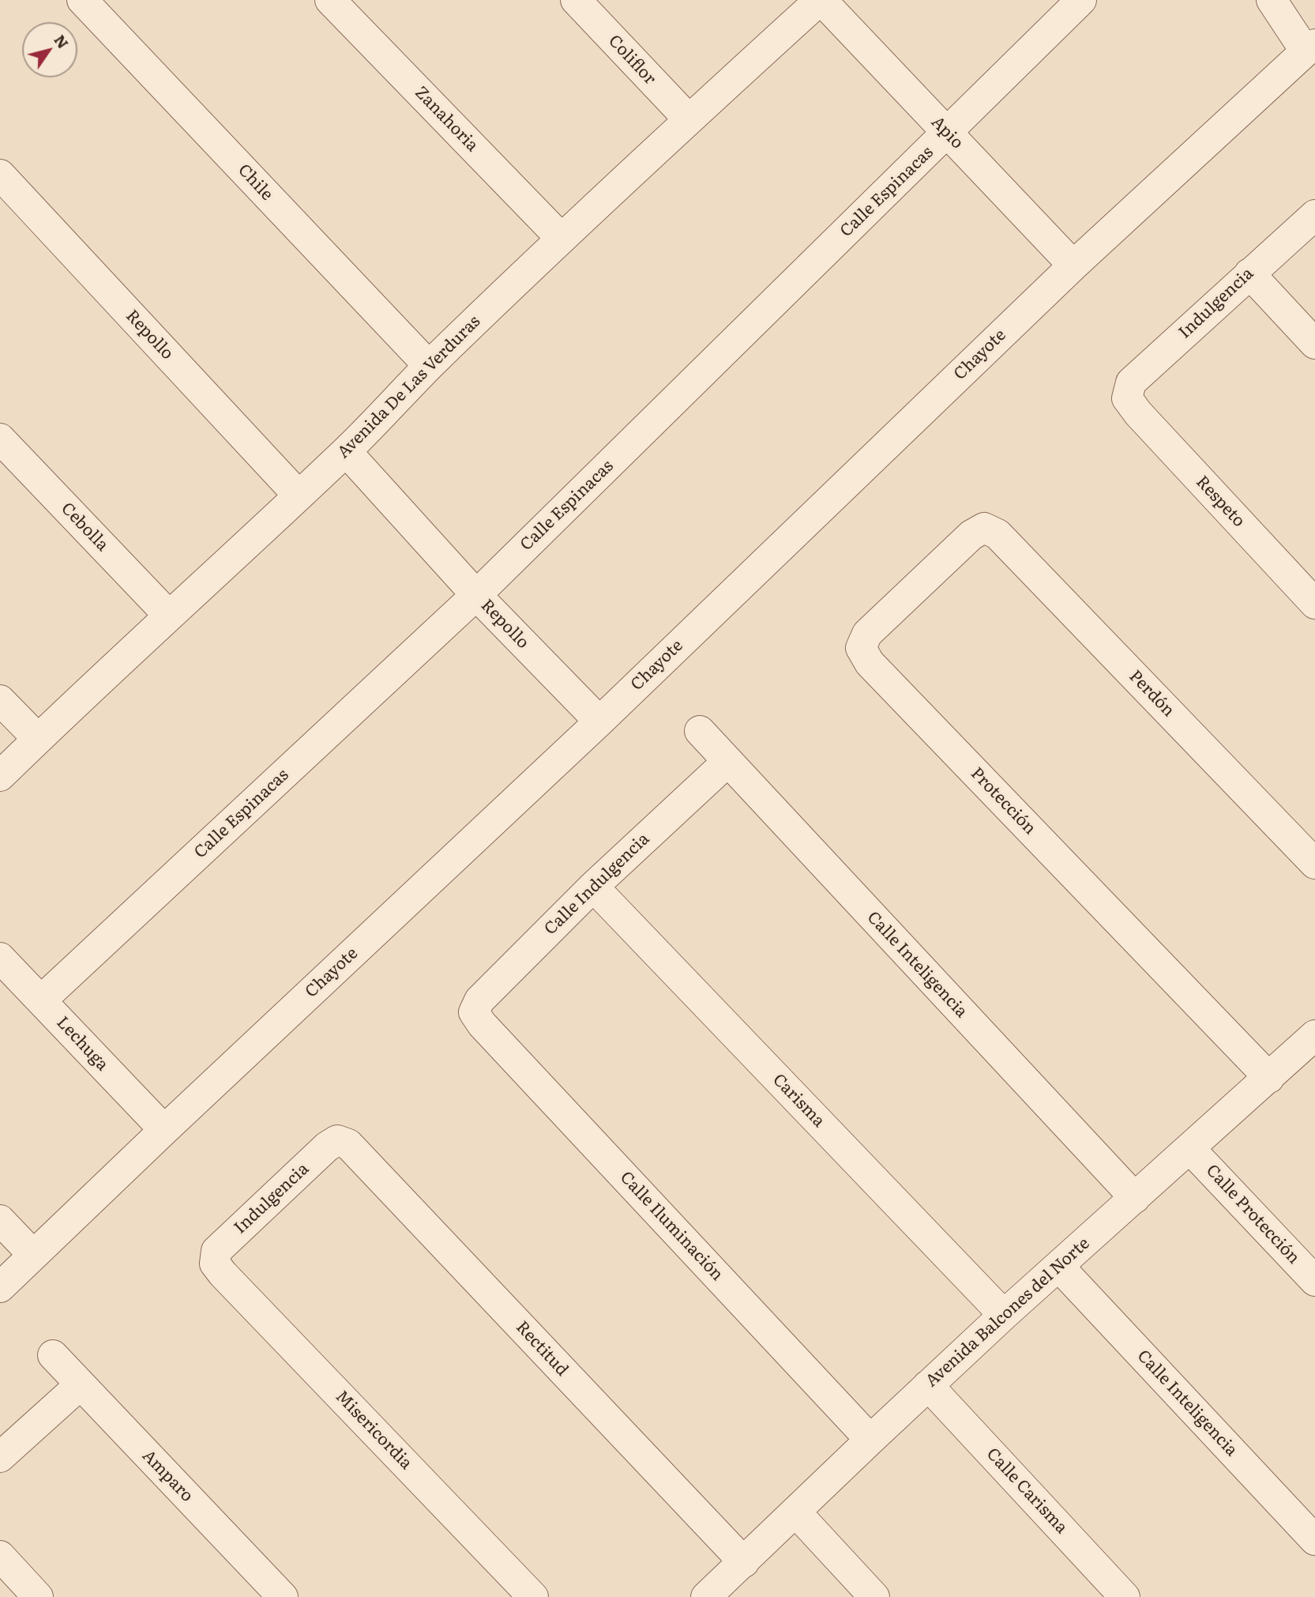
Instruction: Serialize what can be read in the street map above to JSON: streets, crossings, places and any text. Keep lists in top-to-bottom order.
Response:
{
  "streets": {
    "street": [
      "Coliflor",
      "Zanahoria",
      "Apio",
      "Chile",
      "Calle Espinacas",
      "Indulgencia",
      "Repollo",
      "Chayote",
      "Avenida De Las Verduras",
      "Respeto",
      "Cebolla",
      "Perdón",
      "Protección",
      "Calle Indulgencia",
      "Calle Inteligencia",
      "Lechuga",
      "Carisma",
      "Calle Protección",
      "Calle Iluminación",
      "Avenida Balcones del Norte",
      "Rectitud",
      "Misericordia",
      "Amparo",
      "Calle Carisma"
    ]
  },
  "crossings": [
    ["Coliflor", "Avenida De Las Verduras"],
    ["Zanahoria", "Avenida De Las Verduras"],
    ["Apio", "Calle Espinacas"],
    ["Apio", "Chayote"],
    ["Apio", "Avenida De Las Verduras"],
    ["Chile", "Avenida De Las Verduras"],
    ["Calle Espinacas", "Repollo"],
    ["Calle Espinacas", "Lechuga"],
    ["Indulgencia", "Respeto"],
    ["Indulgencia", "Rectitud"],
    ["Indulgencia", "Misericordia"],
    ["Repollo", "Chayote"],
    ["Repollo", "Avenida De Las Verduras"],
    ["Chayote", "Lechuga"],
    ["Avenida De Las Verduras", "Cebolla"],
    ["Perdón", "Protección"],
    ["Protección", "Avenida Balcones del Norte"],
    ["Calle Indulgencia", "Calle Inteligencia"],
    ["Calle Indulgencia", "Carisma"],
    ["Calle Indulgencia", "Calle Iluminación"],
    ["Calle Inteligencia", "Avenida Balcones del Norte"],
    ["Carisma", "Avenida Balcones del Norte"],
    ["Calle Protección", "Avenida Balcones del Norte"],
    ["Calle Iluminación", "Avenida Balcones del Norte"],
    ["Avenida Balcones del Norte", "Rectitud"],
    ["Avenida Balcones del Norte", "Calle Carisma"]
  ],
  "north": "top right"
}
